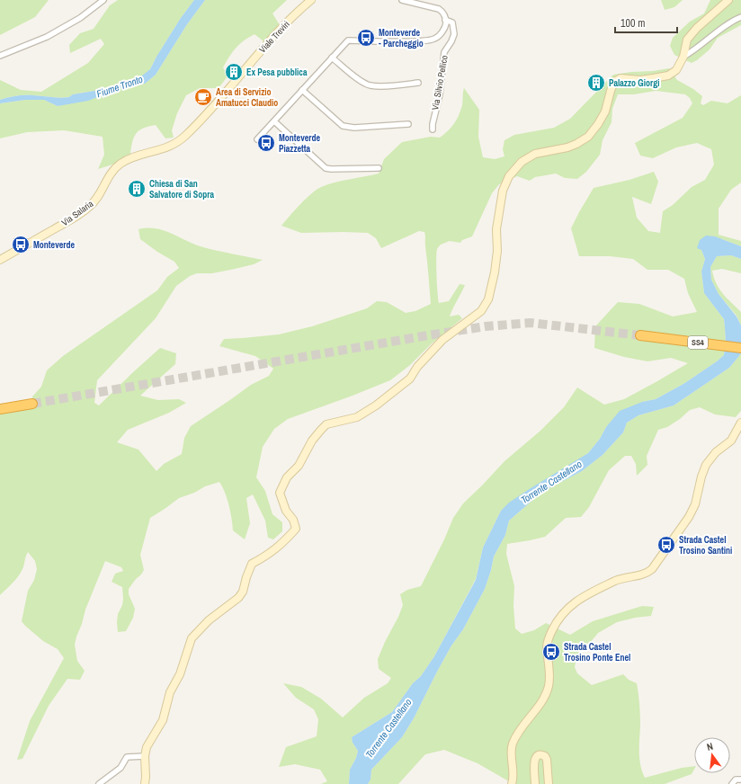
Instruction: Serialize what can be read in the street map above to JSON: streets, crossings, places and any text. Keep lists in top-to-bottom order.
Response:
{
  "streets": {
    "highway": ["SS4"],
    "street": ["Viale Treviri", "Via Silvio Pellico", "Via Salaria"]
  },
  "crossings": [
    ["Viale Treviri", "Via Salaria"]
  ],
  "water": ["Fiume Tronto", "Torrente Castellano"],
  "places": {
    "bus stop": [
      "Monteverde - Parcheggio",
      "Monteverde Piazzetta",
      "Monteverde",
      "Strada Castel Trosino Santini",
      "Strada Castel Trosino Ponte Enel"
    ],
    "building": ["Ex Pesa pubblica", "Palazzo Giorgi", "Chiesa di San Salvatore di Sopra"],
    "cafe": ["Area di Servizio Amatucci Claudio"]
  },
  "scale_bar": "100 m",
  "north": "top"
}
